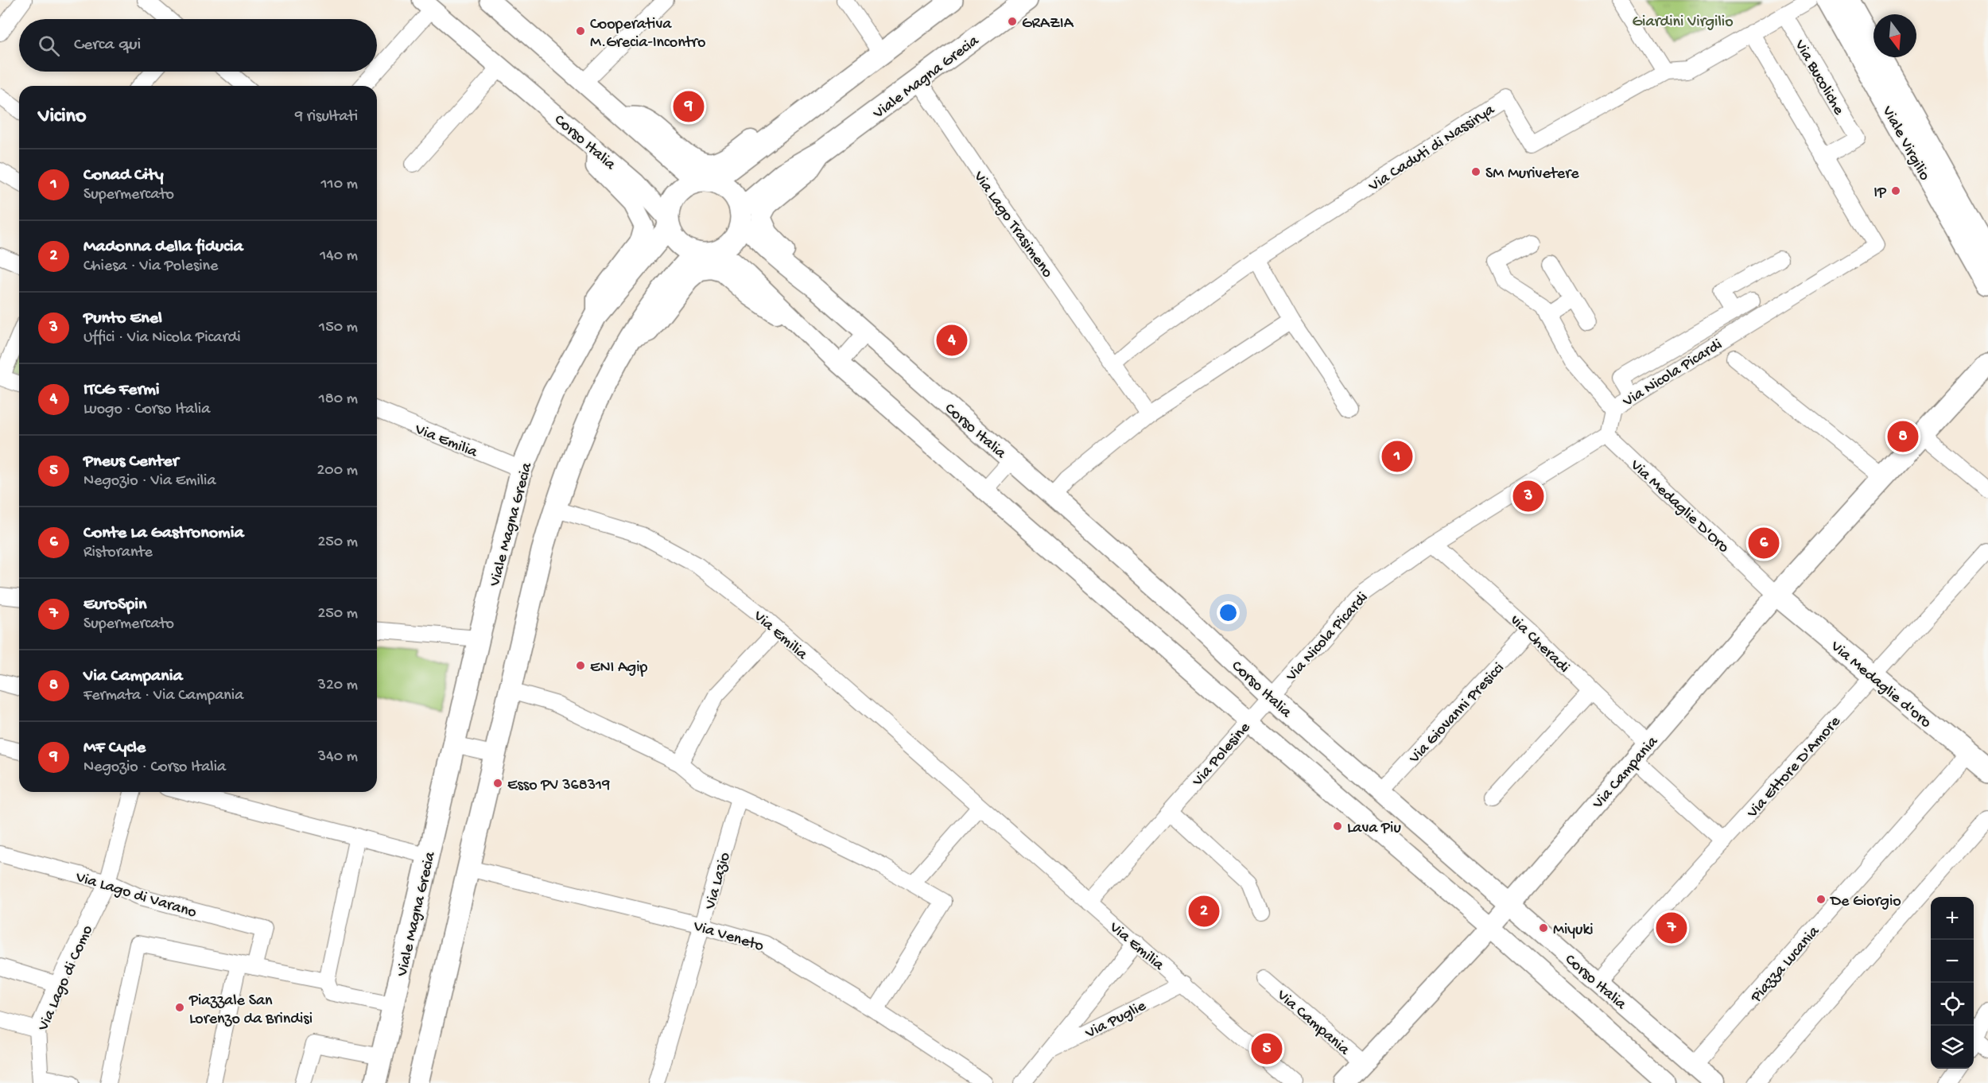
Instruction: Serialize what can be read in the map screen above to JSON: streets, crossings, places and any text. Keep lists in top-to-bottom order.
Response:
{
  "streets": {
    "main road": [
      "Viale Magna Grecia",
      "Viale Virgilio",
      "Via Medaglie d'oro",
      "Via Campania"
    ],
    "street": [
      "Via Bucoliche",
      "Corso Italia",
      "Via Caduti di Nassirya",
      "Via Lago Trasimeno",
      "Via Nicola Picardi",
      "Via Emilia",
      "Via Medaglie D'Oro",
      "via Cheradi",
      "Via Giovanni Presicci",
      "Via Polesine",
      "Via Ettore D'Amore",
      "Via Lazio",
      "Via Lago di Varano",
      "Via Veneto",
      "Piazza Lucania",
      "Via Lago di Como",
      "Via Puglie"
    ]
  },
  "crossings": [
    ["Viale Magna Grecia", "Corso Italia"],
    ["Viale Magna Grecia", "Via Lago Trasimeno"],
    ["Viale Magna Grecia", "Via Emilia"],
    ["Via Bucoliche", "Via Nicola Picardi"],
    ["Corso Italia", "Via Nicola Picardi"],
    ["Corso Italia", "Via Giovanni Presicci"],
    ["Corso Italia", "Via Polesine"],
    ["Corso Italia", "Via Ettore D'Amore"],
    ["Corso Italia", "Via Campania"],
    ["Corso Italia", "Piazza Lucania"],
    ["Via Caduti di Nassirya", "Via Lago Trasimeno"],
    ["Via Nicola Picardi", "Via Medaglie D'Oro"],
    ["Via Nicola Picardi", "via Cheradi"],
    ["Via Nicola Picardi", "Via Polesine"],
    ["Via Emilia", "Via Polesine"],
    ["Via Emilia", "Via Puglie"],
    ["Via Medaglie D'Oro", "Via Medaglie d'oro"],
    ["Via Medaglie D'Oro", "Via Campania"],
    ["via Cheradi", "Via Giovanni Presicci"],
    ["via Cheradi", "Via Campania"],
    ["Via Medaglie d'oro", "Via Ettore D'Amore"],
    ["Via Medaglie d'oro", "Via Campania"],
    ["Via Medaglie d'oro", "Piazza Lucania"],
    ["Via Lazio", "Via Veneto"],
    ["Via Lago di Varano", "Via Lago di Como"]
  ],
  "parks": ["Giardini Virgilio"],
  "places": [
    "GRAZIA",
    "Cooperativa M.Grecia-Incontro",
    "SM Murivetere",
    "IP",
    "ENI Agip",
    "Esso PV 368319",
    "Lava Piu",
    "De Giorgio",
    "Miyuki",
    "Piazzale San Lorenzo da Brindisi"
  ],
  "north": "bottom",
  "page": {
    "search": "Cerca qui",
    "heading": ["Vicino", "9 risultati"],
    "pins": [
      "9",
      "4",
      "8",
      "1",
      "3",
      "6",
      "2",
      "7",
      "5"
    ],
    "list": [
      {
        "mark": "1",
        "name": "Conad City",
        "note": "Supermercato",
        "value": "110 m"
      },
      {
        "mark": "2",
        "name": "Madonna della fiducia",
        "note": "Chiesa · Via Polesine",
        "value": "140 m"
      },
      {
        "mark": "3",
        "name": "Punto Enel",
        "note": "Uffici · Via Nicola Picardi",
        "value": "150 m"
      },
      {
        "mark": "4",
        "name": "ITCG Fermi",
        "note": "Luogo · Corso Italia",
        "value": "180 m"
      },
      {
        "mark": "5",
        "name": "Pneus Center",
        "note": "Negozio · Via Emilia",
        "value": "200 m"
      },
      {
        "mark": "6",
        "name": "Conte La Gastronomia",
        "note": "Ristorante",
        "value": "250 m"
      },
      {
        "mark": "7",
        "name": "EuroSpin",
        "note": "Supermercato",
        "value": "250 m"
      },
      {
        "mark": "8",
        "name": "Via Campania",
        "note": "Fermata · Via Campania",
        "value": "320 m"
      },
      {
        "mark": "9",
        "name": "MF Cycle",
        "note": "Negozio · Corso Italia",
        "value": "340 m"
      }
    ],
    "map_buttons": ["+", "−"]
  }
}
